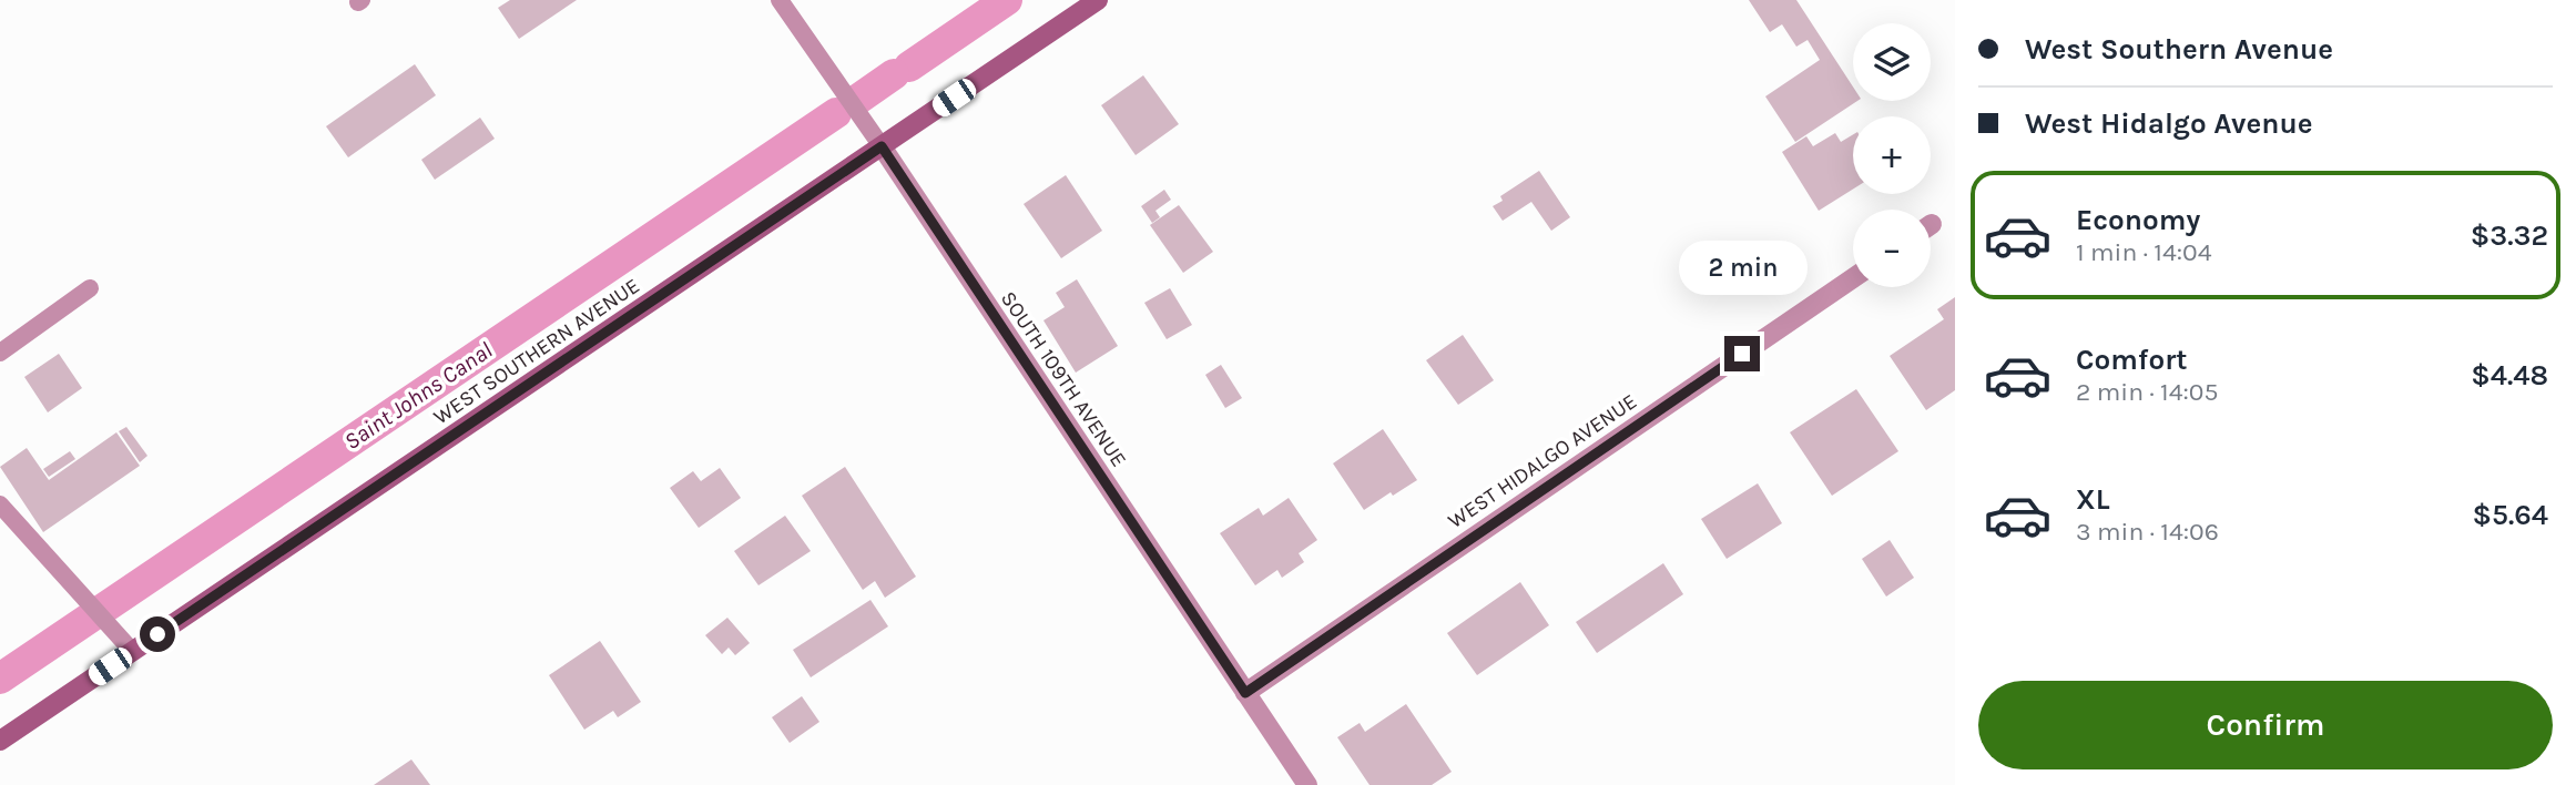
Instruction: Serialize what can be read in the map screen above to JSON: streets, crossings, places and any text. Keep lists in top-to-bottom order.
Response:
{
  "streets": {
    "main road": ["WEST SOUTHERN AVENUE"],
    "street": ["SOUTH 109TH AVENUE", "WEST HIDALGO AVENUE"]
  },
  "crossings": [
    ["WEST SOUTHERN AVENUE", "SOUTH 109TH AVENUE"],
    ["SOUTH 109TH AVENUE", "WEST HIDALGO AVENUE"]
  ],
  "water": ["Saint Johns Canal"],
  "page": {
    "banner": ["West Southern Avenue", "West Hidalgo Avenue"],
    "map_buttons": ["+", "−"],
    "list": [
      {
        "name": "Economy",
        "note": "1 min · 14:04",
        "value": "$3.32"
      },
      {
        "name": "Comfort",
        "note": "2 min · 14:05",
        "value": "$4.48"
      },
      {
        "name": "XL",
        "note": "3 min · 14:06",
        "value": "$5.64"
      }
    ],
    "bubble": "2 min",
    "buttons": "Confirm"
  }
}
